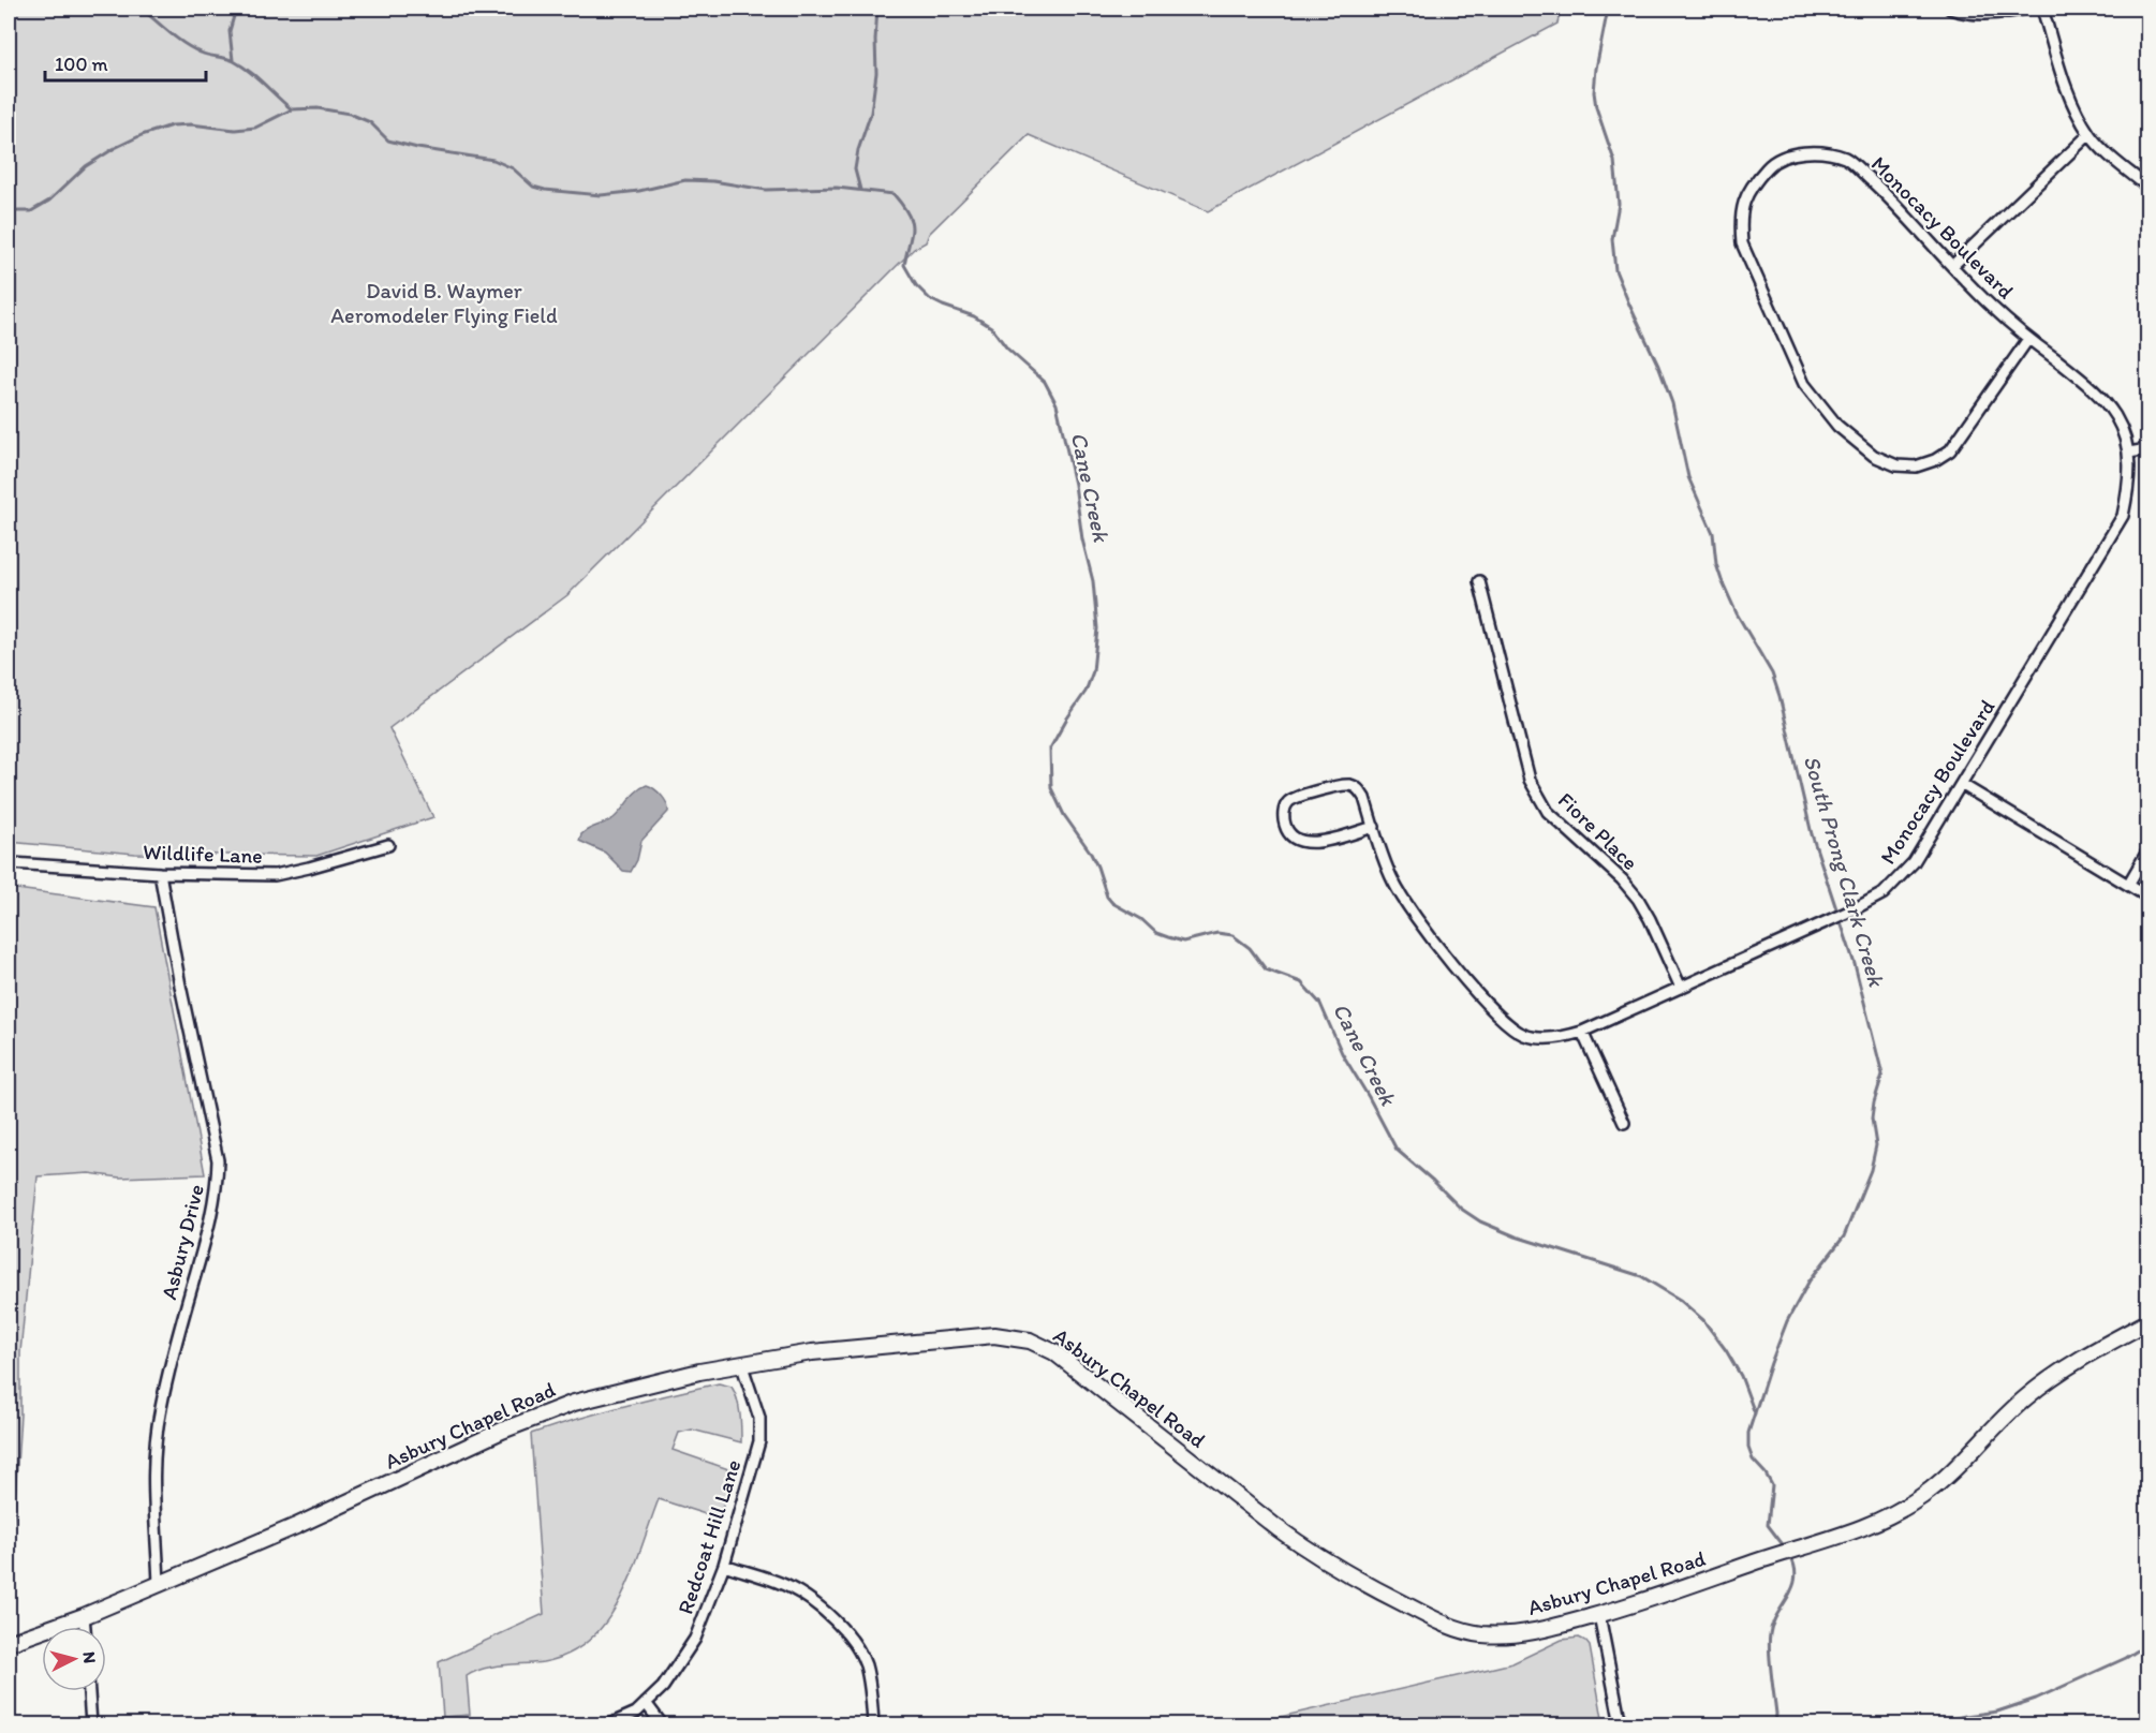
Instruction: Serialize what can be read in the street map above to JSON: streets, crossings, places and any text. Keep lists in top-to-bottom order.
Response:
{
  "streets": {
    "main road": ["Asbury Chapel Road"],
    "street": [
      "Monocacy Boulevard",
      "Fiore Place",
      "Wildlife Lane",
      "Asbury Drive",
      "Redcoat Hill Lane"
    ]
  },
  "crossings": [
    ["Monocacy Boulevard", "Fiore Place"],
    ["Wildlife Lane", "Asbury Drive"],
    ["Asbury Drive", "Asbury Chapel Road"],
    ["Asbury Chapel Road", "Redcoat Hill Lane"]
  ],
  "water": ["Cane Creek", "South Prong Clark Creek"],
  "parks": ["David B. Waymer Aeromodeler Flying Field"],
  "scale_bar": "100 m",
  "north": "right"
}
